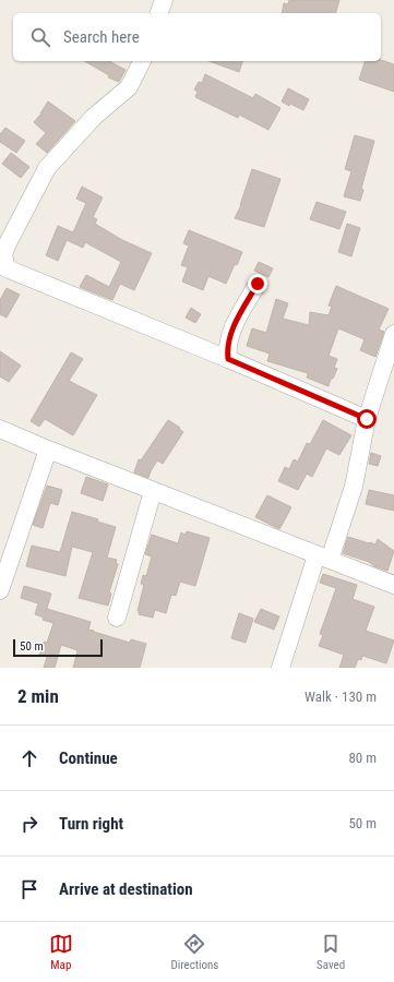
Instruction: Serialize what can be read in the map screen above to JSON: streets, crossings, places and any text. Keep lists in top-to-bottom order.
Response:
{
  "scale_bar": "50 m",
  "page": {
    "search": "Search here",
    "scale": "50 m",
    "heading": ["2 min", "Walk · 130 m"],
    "list": [
      ["Continue", "80 m"],
      ["Turn right", "50 m"],
      "Arrive at destination"
    ],
    "nav": ["Map", "Directions", "Saved"]
  }
}
